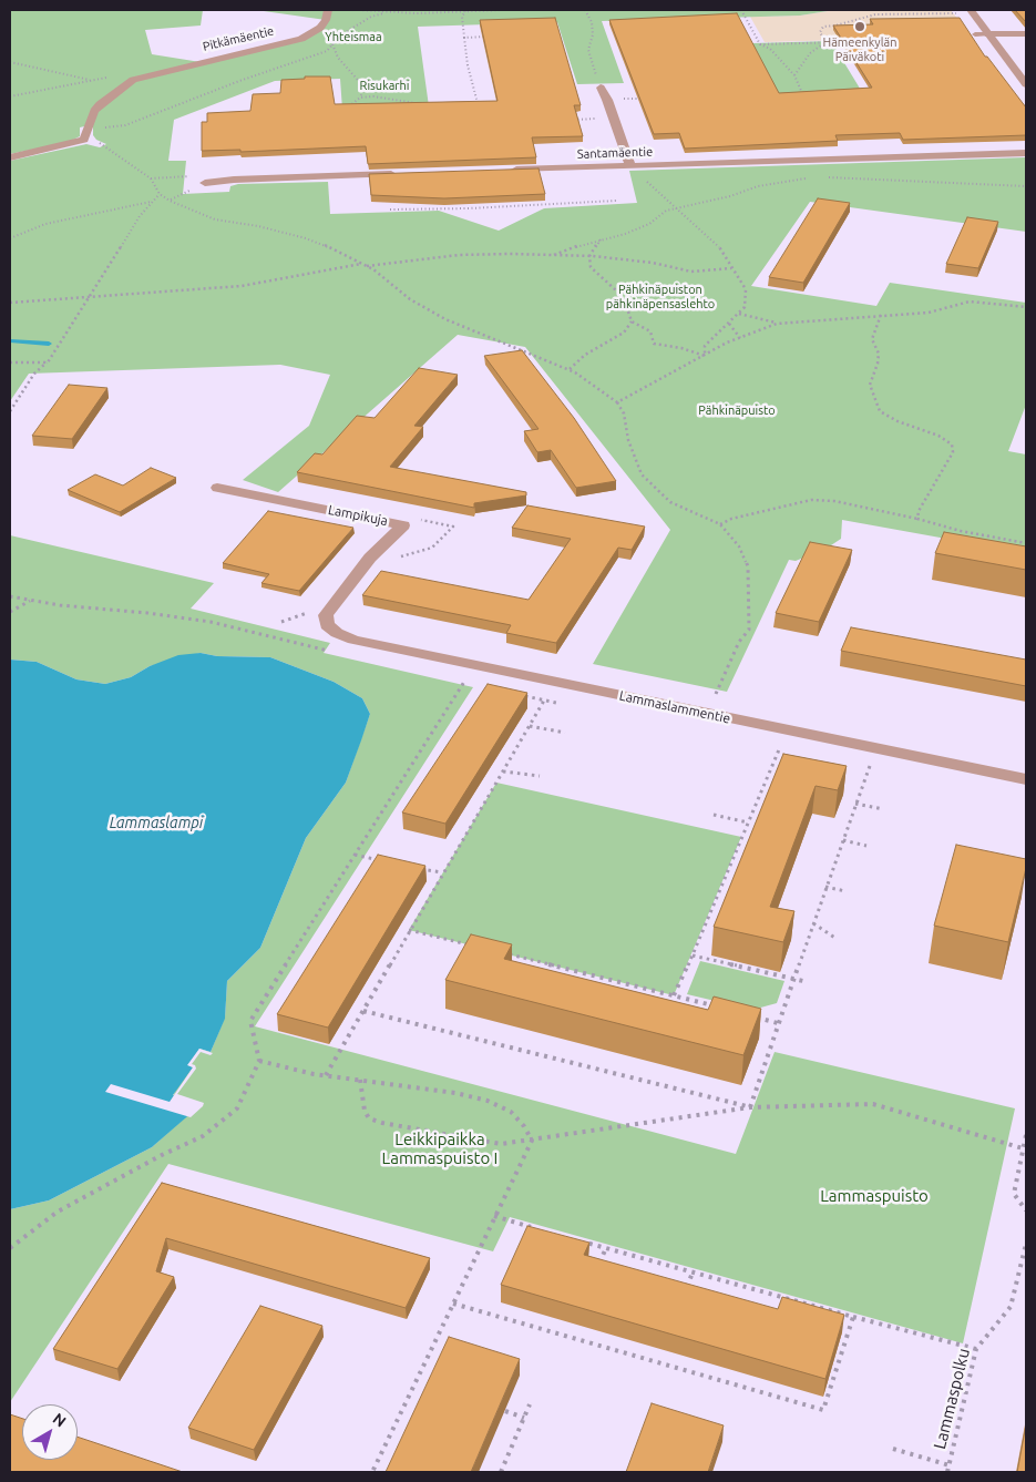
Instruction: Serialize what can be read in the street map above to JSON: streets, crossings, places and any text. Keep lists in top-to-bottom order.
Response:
{
  "streets": {
    "street": [
      "Pitkämäentie",
      "Santamäentie",
      "Lampikuja",
      "Lammaslammentie"
    ],
    "path": ["Lammaspolku"]
  },
  "crossings": [
    ["Lampikuja", "Lammaslammentie"]
  ],
  "water": ["Lammaslampi"],
  "parks": [
    "Yhteismaa",
    "Risukarhi",
    "Pähkinäpuiston pähkinäpensaslehto",
    "Pähkinäpuisto",
    "Leikkipaikka Lammaspuisto I",
    "Lammaspuisto"
  ],
  "places": ["Hämeenkylän Päiväkoti"],
  "north": "top right"
}
